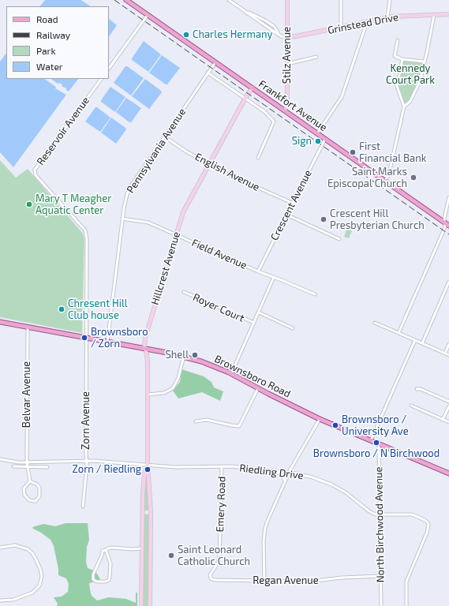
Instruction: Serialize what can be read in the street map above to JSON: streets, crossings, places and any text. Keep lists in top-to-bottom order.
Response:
{
  "streets": {
    "main road": [
      "Grinstead Drive",
      "Stilz Avenue",
      "Frankfort Avenue",
      "Hillcrest Avenue",
      "Brownsboro Road"
    ],
    "street": [
      "Reservoir Avenue",
      "Pennsylvania Avenue",
      "English Avenue",
      "Crescent Avenue",
      "Field Avenue",
      "Royer Court",
      "Belvar Avenue",
      "Zorn Avenue",
      "Riedling Drive",
      "Emery Road",
      "North Birchwood Avenue",
      "Regan Avenue"
    ]
  },
  "crossings": [
    ["Grinstead Drive", "Stilz Avenue"],
    ["Stilz Avenue", "Frankfort Avenue"],
    ["Frankfort Avenue", "Pennsylvania Avenue"],
    ["Frankfort Avenue", "Crescent Avenue"],
    ["Frankfort Avenue", "Hillcrest Avenue"],
    ["Reservoir Avenue", "Brownsboro Road"],
    ["Reservoir Avenue", "Zorn Avenue"],
    ["Pennsylvania Avenue", "English Avenue"],
    ["Pennsylvania Avenue", "Field Avenue"],
    ["Pennsylvania Avenue", "Brownsboro Road"],
    ["English Avenue", "Crescent Avenue"],
    ["English Avenue", "Hillcrest Avenue"],
    ["Crescent Avenue", "Field Avenue"],
    ["Field Avenue", "Hillcrest Avenue"],
    ["Hillcrest Avenue", "Brownsboro Road"],
    ["Hillcrest Avenue", "Zorn Avenue"],
    ["Hillcrest Avenue", "Riedling Drive"],
    ["Brownsboro Road", "Belvar Avenue"],
    ["Brownsboro Road", "Zorn Avenue"],
    ["Brownsboro Road", "North Birchwood Avenue"],
    ["Zorn Avenue", "Riedling Drive"],
    ["Riedling Drive", "Emery Road"],
    ["Riedling Drive", "North Birchwood Avenue"],
    ["Emery Road", "Regan Avenue"],
    ["North Birchwood Avenue", "Regan Avenue"]
  ],
  "parks": ["Kennedy Court Park"],
  "places": [
    "Charles Hermany",
    "Sign",
    "First Financial Bank",
    "Saint Marks Episcopal Church",
    "Mary T Meagher Aquatic Center",
    "Crescent Hill Presbyterian Church",
    "Chresent Hill Club house",
    "Brownsboro / Zorn",
    "Shell",
    "Brownsboro / University Ave",
    "Brownsboro / N Birchwood",
    "Zorn / Riedling",
    "Saint Leonard Catholic Church"
  ],
  "legend": [
    "Road",
    "Railway",
    "Park",
    "Water"
  ]
}
